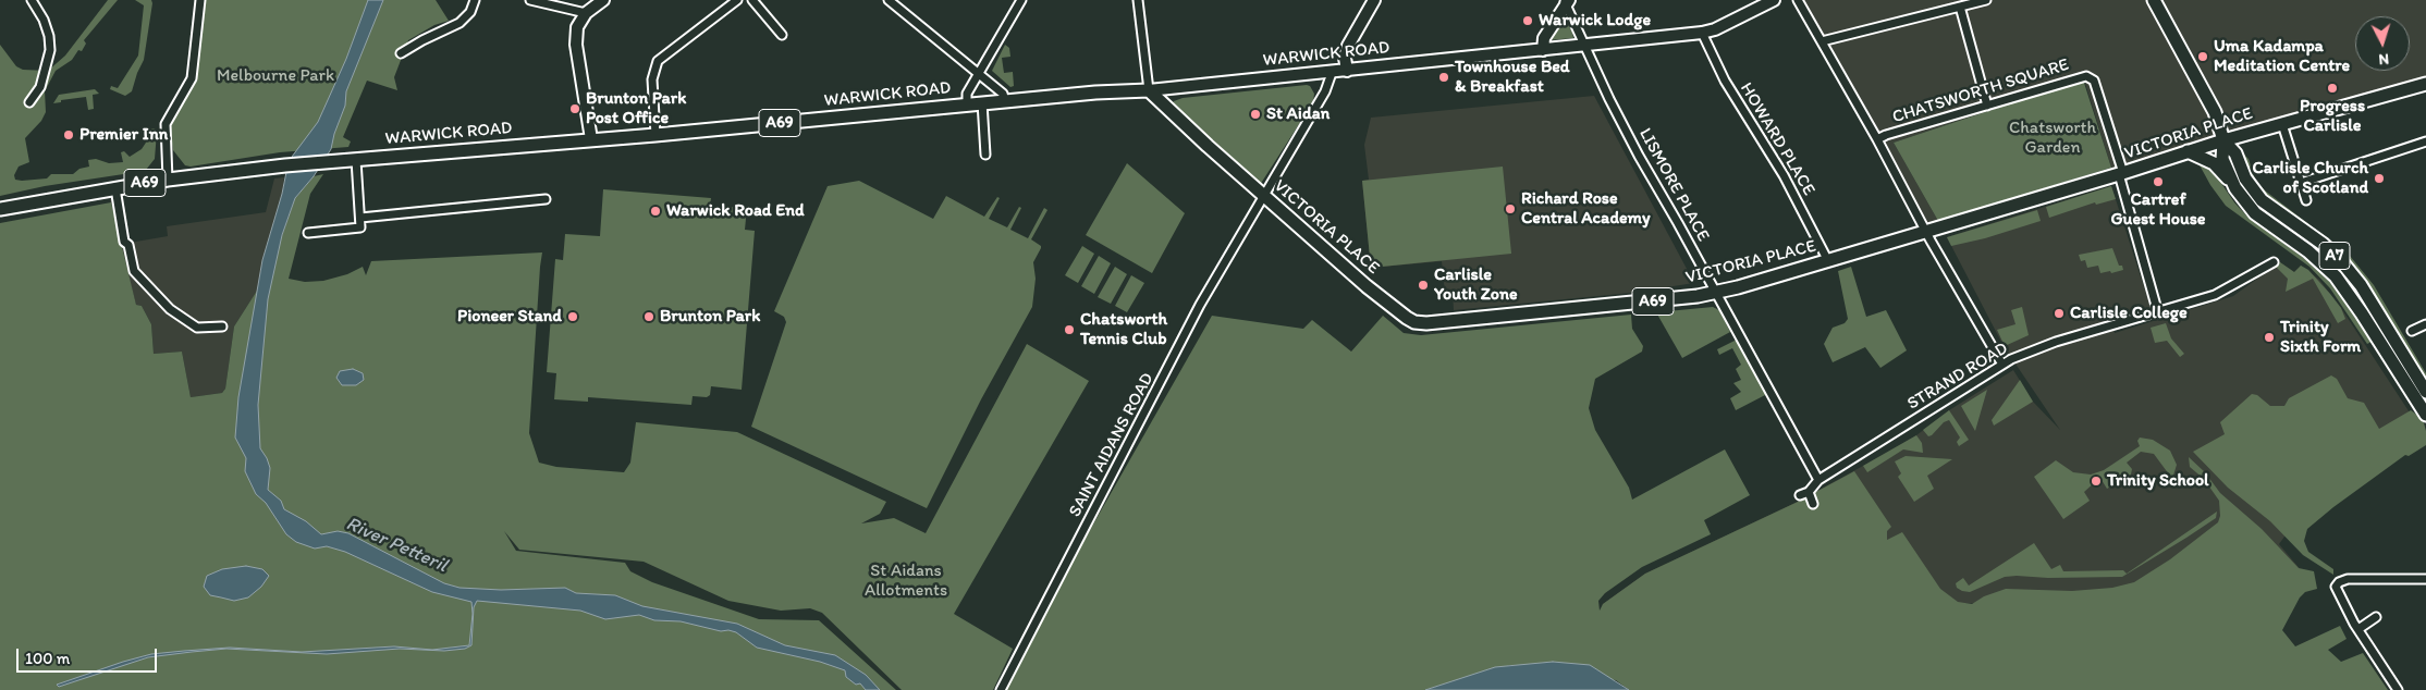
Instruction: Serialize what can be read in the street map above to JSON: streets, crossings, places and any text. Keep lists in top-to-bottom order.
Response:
{
  "streets": {
    "main road": [
      "WARWICK ROAD",
      "A69",
      "VICTORIA PLACE",
      "A7"
    ],
    "street": [
      "CHATSWORTH SQUARE",
      "HOWARD PLACE",
      "LISMORE PLACE",
      "STRAND ROAD",
      "SAINT AIDANS ROAD"
    ]
  },
  "crossings": [
    ["WARWICK ROAD", "VICTORIA PLACE"],
    ["WARWICK ROAD", "HOWARD PLACE"],
    ["WARWICK ROAD", "LISMORE PLACE"],
    ["WARWICK ROAD", "SAINT AIDANS ROAD"],
    ["CHATSWORTH SQUARE", "VICTORIA PLACE"],
    ["VICTORIA PLACE", "HOWARD PLACE"],
    ["VICTORIA PLACE", "LISMORE PLACE"],
    ["VICTORIA PLACE", "A7"],
    ["VICTORIA PLACE", "SAINT AIDANS ROAD"],
    ["LISMORE PLACE", "STRAND ROAD"]
  ],
  "water": ["River Petteril"],
  "parks": ["Melbourne Park", "Chatsworth Garden", "St Aidans Allotments"],
  "places": [
    "Warwick Lodge",
    "Uma Kadampa Meditation Centre",
    "Townhouse Bed & Breakfast",
    "Progress Carlisle",
    "Brunton Park Post Office",
    "St Aidan",
    "Premier Inn",
    "Carlisle Church of Scotland",
    "Cartref Guest House",
    "Richard Rose Central Academy",
    "Warwick Road End",
    "Carlisle Youth Zone",
    "Carlisle College",
    "Pioneer Stand",
    "Brunton Park",
    "Chatsworth Tennis Club",
    "Trinity Sixth Form",
    "Trinity School"
  ],
  "scale_bar": "100 m",
  "north": "bottom"
}
